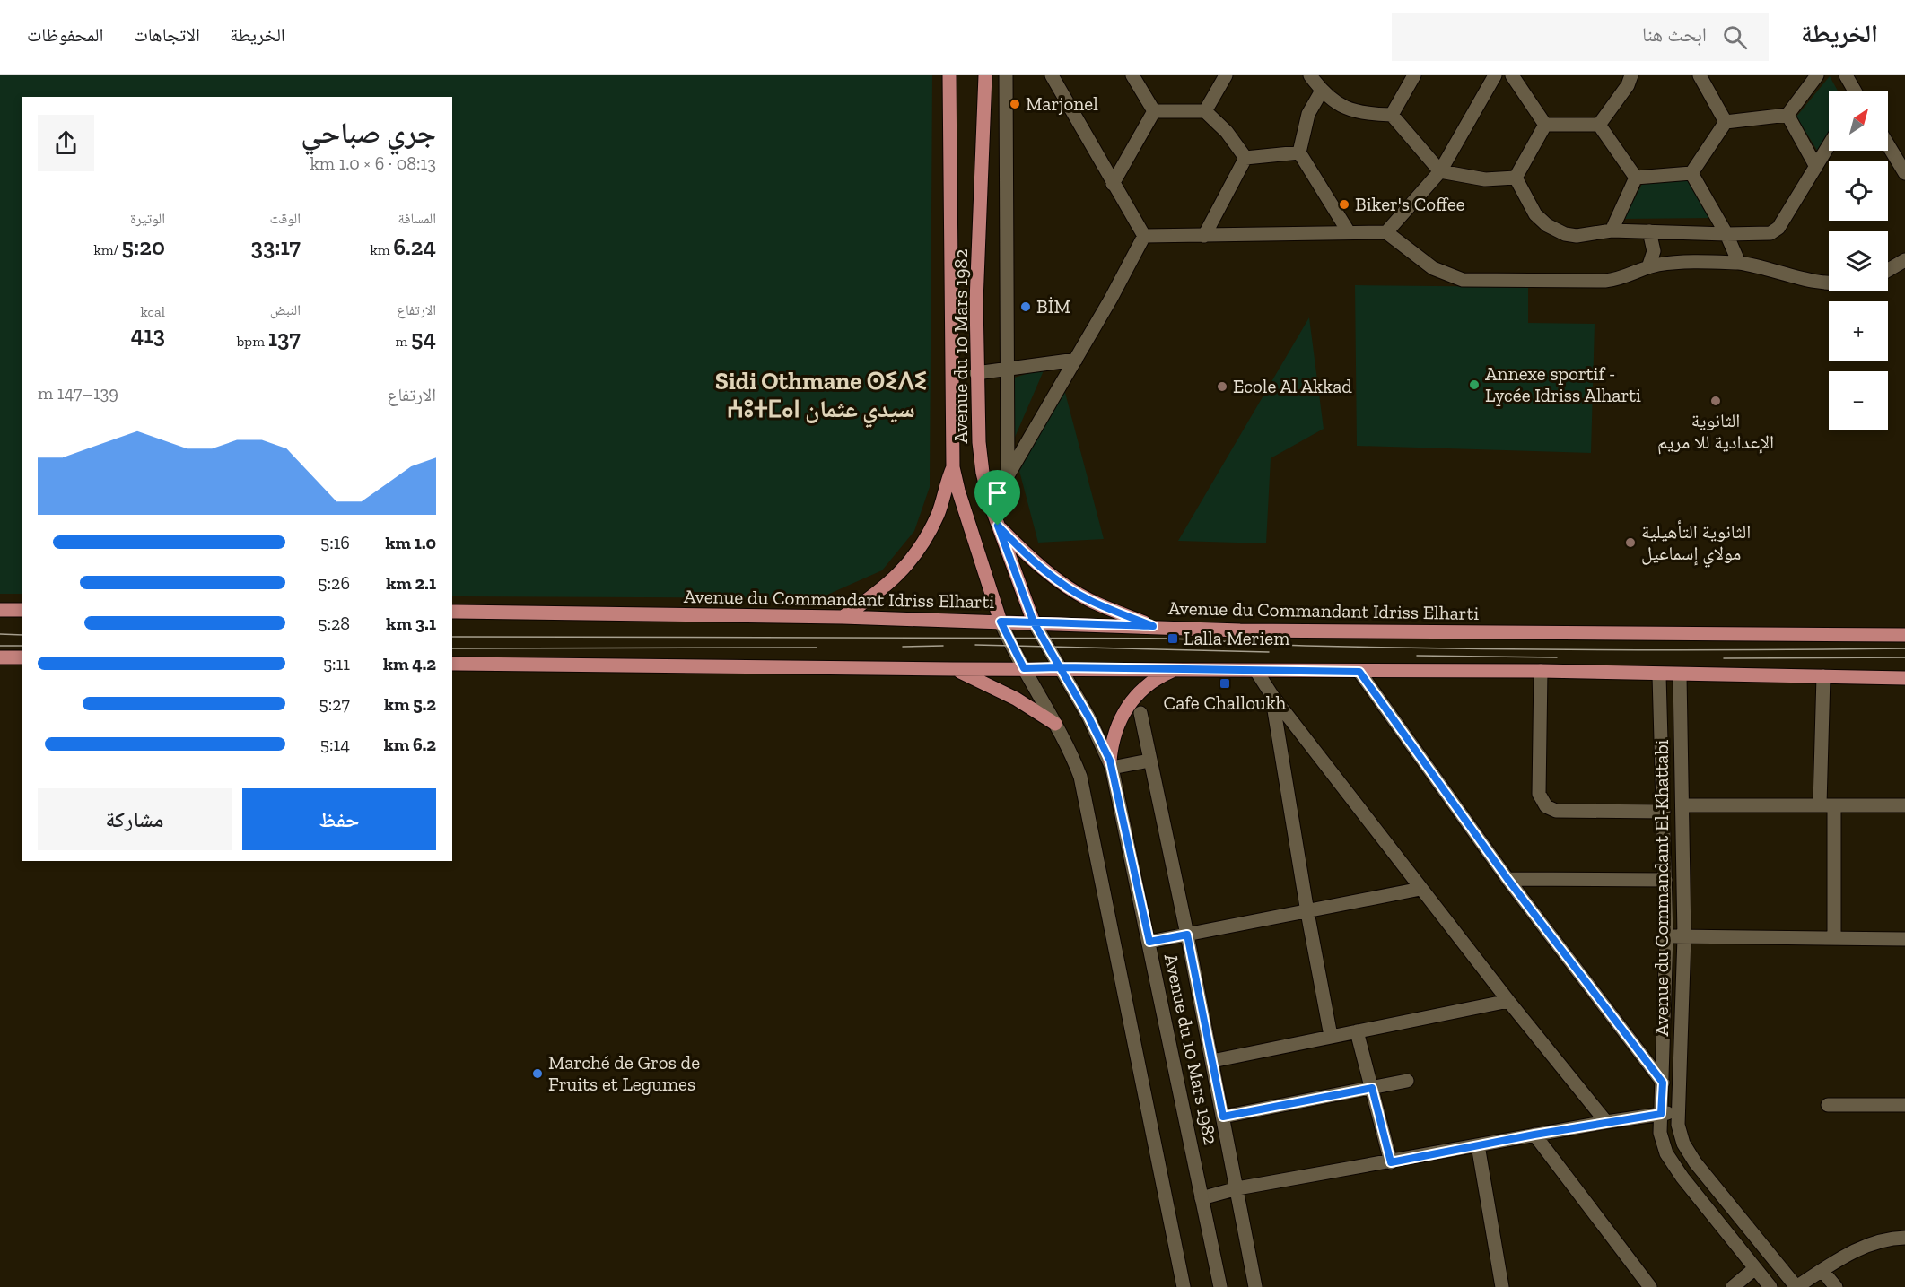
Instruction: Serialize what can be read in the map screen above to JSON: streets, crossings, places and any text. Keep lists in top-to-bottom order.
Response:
{
  "streets": {
    "main road": ["Avenue du 10 Mars 1982", "Avenue du Commandant Idriss Elharti"],
    "street": ["Avenue du Commandant El-Khattabi"]
  },
  "crossings": [
    ["Avenue du 10 Mars 1982", "Avenue du Commandant Idriss Elharti"]
  ],
  "districts": ["Sidi Othmane ⵙⵉⴷⵉ ⵄⵓⵜⵎⴰⵏ سيدي عثمان"],
  "places": {
    "other": [
      "Marjonel",
      "Biker's Coffee",
      "BİM",
      "Annexe sportif - Lycée Idriss Alharti",
      "Ecole Al Akkad",
      "الثانوية الإعدادية للا مريم",
      "الثانوية التأهيلية مولاي إسماعيل",
      "Marché de Gros de Fruits et Legumes"
    ],
    "transit": ["Lalla Meriem", "Cafe Challoukh"]
  },
  "north": "top right",
  "page": {
    "header": "الخريطة",
    "search": "ابحث هنا",
    "nav": ["الخريطة", "الاتجاهات", "المحفوظات"],
    "map_buttons": ["+", "−"],
    "heading": ["جري صباحي", "08:13 · 6 × 1.0 km"],
    "stats": [
      ["المسافة", "6.24 km"],
      ["الوقت", "33:17"],
      ["الوتيرة", "5:20 /km"],
      ["الارتفاع", "54 m"],
      ["النبض", "137 bpm"],
      ["kcal", "413"]
    ],
    "chart": ["الارتفاع", "139–147 m"],
    "list": [
      {
        "name": "1.0 km",
        "note": "5:16"
      },
      {
        "name": "2.1 km",
        "note": "5:26"
      },
      {
        "name": "3.1 km",
        "note": "5:28"
      },
      {
        "name": "4.2 km",
        "note": "5:11"
      },
      {
        "name": "5.2 km",
        "note": "5:27"
      },
      {
        "name": "6.2 km",
        "note": "5:14"
      }
    ],
    "buttons": ["حفظ", "مشاركة"]
  }
}
